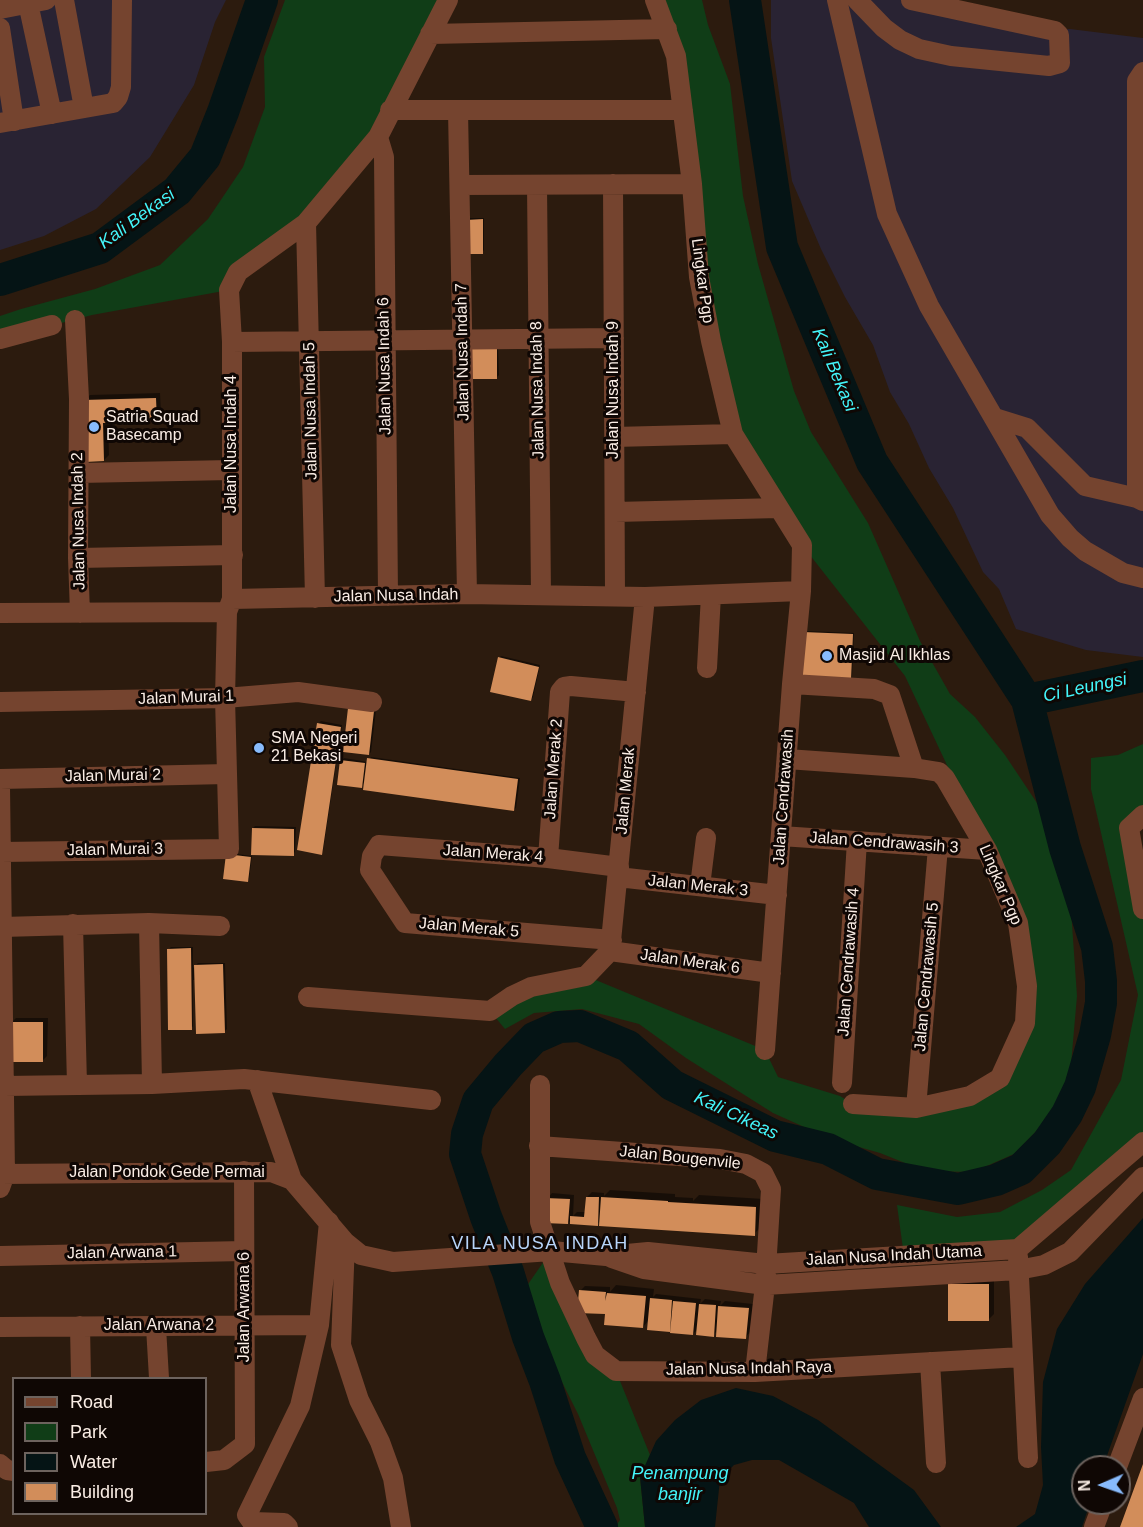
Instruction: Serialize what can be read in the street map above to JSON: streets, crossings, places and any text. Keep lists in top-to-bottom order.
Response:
{
  "streets": {
    "street": [
      "Lingkar Pgp",
      "Jalan Nusa Indah 7",
      "Jalan Nusa Indah 6",
      "Jalan Nusa Indah 8",
      "Jalan Nusa Indah 9",
      "Jalan Nusa Indah 5",
      "Jalan Nusa Indah 4",
      "Jalan Nusa Indah 2",
      "Jalan Nusa Indah",
      "Jalan Murai 1",
      "Jalan Merak 2",
      "Jalan Murai 2",
      "Jalan Merak",
      "Jalan Cendrawasih",
      "Jalan Cendrawasih 3",
      "Jalan Murai 3",
      "Jalan Merak 4",
      "Jalan Merak 3",
      "Jalan Merak 5",
      "Jalan Merak 6",
      "Jalan Cendrawasih 4",
      "Jalan Cendrawasih 5",
      "Jalan Bougenvile",
      "Jalan Pondok Gede Permai",
      "Jalan Arwana 1",
      "Jalan Nusa Indah Utama",
      "Jalan Arwana 6",
      "Jalan Arwana 2",
      "Jalan Nusa Indah Raya"
    ]
  },
  "crossings": [
    ["Lingkar Pgp", "Jalan Cendrawasih"],
    ["Lingkar Pgp", "Jalan Cendrawasih 3"],
    ["Lingkar Pgp", "Jalan Cendrawasih 5"],
    ["Jalan Nusa Indah 7", "Jalan Nusa Indah"],
    ["Jalan Nusa Indah 6", "Jalan Nusa Indah"],
    ["Jalan Nusa Indah 8", "Jalan Nusa Indah"],
    ["Jalan Nusa Indah 9", "Jalan Nusa Indah"],
    ["Jalan Nusa Indah 5", "Jalan Nusa Indah 4"],
    ["Jalan Nusa Indah 5", "Jalan Nusa Indah"],
    ["Jalan Nusa Indah 4", "Jalan Nusa Indah"],
    ["Jalan Nusa Indah 4", "Jalan Murai 1"],
    ["Jalan Nusa Indah 4", "Jalan Murai 2"],
    ["Jalan Nusa Indah 4", "Jalan Murai 3"],
    ["Jalan Nusa Indah 2", "Jalan Nusa Indah"],
    ["Jalan Nusa Indah", "Jalan Merak"],
    ["Jalan Nusa Indah", "Jalan Cendrawasih"],
    ["Jalan Merak 2", "Jalan Merak"],
    ["Jalan Merak 2", "Jalan Merak 4"],
    ["Jalan Merak", "Jalan Merak 4"],
    ["Jalan Merak", "Jalan Merak 3"],
    ["Jalan Merak", "Jalan Merak 5"],
    ["Jalan Merak", "Jalan Merak 6"],
    ["Jalan Cendrawasih", "Jalan Cendrawasih 3"],
    ["Jalan Cendrawasih", "Jalan Merak 3"],
    ["Jalan Cendrawasih", "Jalan Merak 6"],
    ["Jalan Cendrawasih 3", "Jalan Cendrawasih 4"],
    ["Jalan Cendrawasih 3", "Jalan Cendrawasih 5"],
    ["Jalan Merak 4", "Jalan Merak 3"],
    ["Jalan Merak 4", "Jalan Merak 5"],
    ["Jalan Merak 5", "Jalan Merak 6"],
    ["Jalan Bougenvile", "Jalan Nusa Indah Utama"],
    ["Jalan Bougenvile", "Jalan Nusa Indah Raya"],
    ["Jalan Pondok Gede Permai", "Jalan Arwana 6"],
    ["Jalan Arwana 1", "Jalan Arwana 6"],
    ["Jalan Nusa Indah Utama", "Jalan Nusa Indah Raya"],
    ["Jalan Arwana 6", "Jalan Arwana 2"]
  ],
  "districts": ["VILA NUSA INDAH"],
  "water": [
    "Kali Bekasi",
    "Ci Leungsi",
    "Kali Cikeas",
    "Penampung banjir"
  ],
  "places": ["Satria Squad Basecamp", "Masjid Al Ikhlas", "SMA Negeri 21 Bekasi"],
  "legend": [
    "Road",
    "Park",
    "Water",
    "Building"
  ],
  "north": "left"
}
